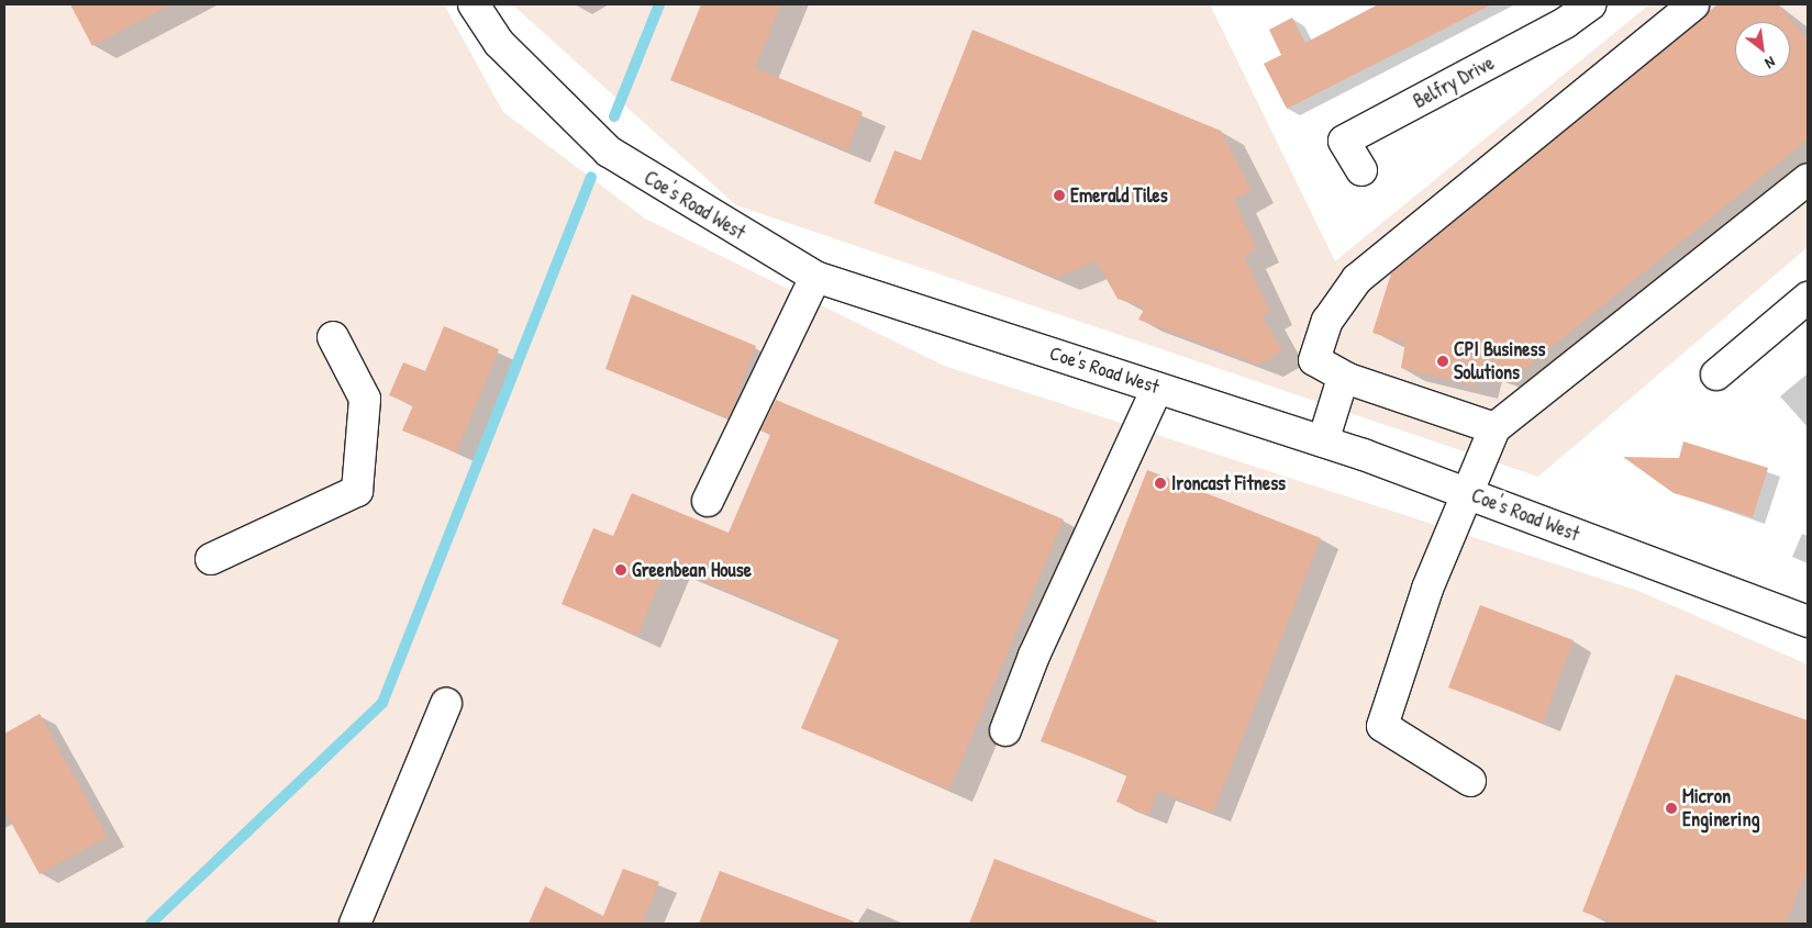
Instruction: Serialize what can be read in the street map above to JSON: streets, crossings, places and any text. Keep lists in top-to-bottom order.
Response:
{
  "streets": {
    "street": ["Belfry Drive", "Coe's Road West"]
  },
  "places": [
    "Emerald Tiles",
    "CPI Business Solutions",
    "Ironcast Fitness",
    "Greenbean House",
    "Micron Enginering"
  ],
  "north": "bottom right"
}
